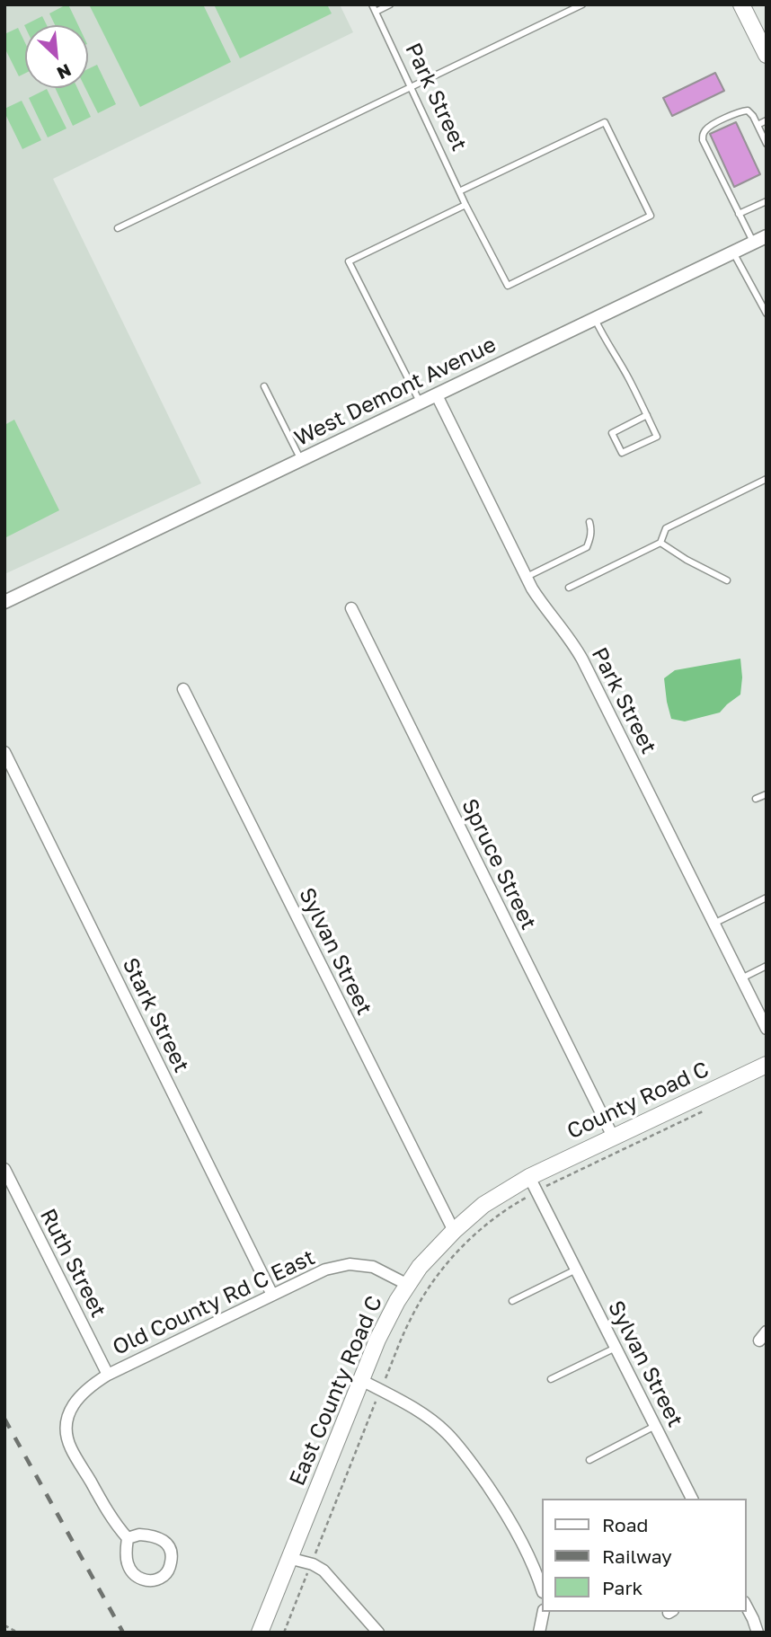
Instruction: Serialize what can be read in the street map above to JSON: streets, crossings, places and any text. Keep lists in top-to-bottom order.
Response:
{
  "streets": {
    "main road": ["County Road C", "East County Road C"],
    "street": [
      "Park Street",
      "West Demont Avenue",
      "Spruce Street",
      "Sylvan Street",
      "Stark Street",
      "Ruth Street",
      "Old County Rd C East"
    ]
  },
  "crossings": [
    ["Park Street", "West Demont Avenue"],
    ["Spruce Street", "County Road C"],
    ["Sylvan Street", "County Road C"],
    ["Sylvan Street", "East County Road C"],
    ["Stark Street", "Old County Rd C East"],
    ["County Road C", "East County Road C"],
    ["Ruth Street", "Old County Rd C East"],
    ["Old County Rd C East", "East County Road C"]
  ],
  "legend": ["Road", "Railway", "Park"],
  "north": "bottom right"
}
